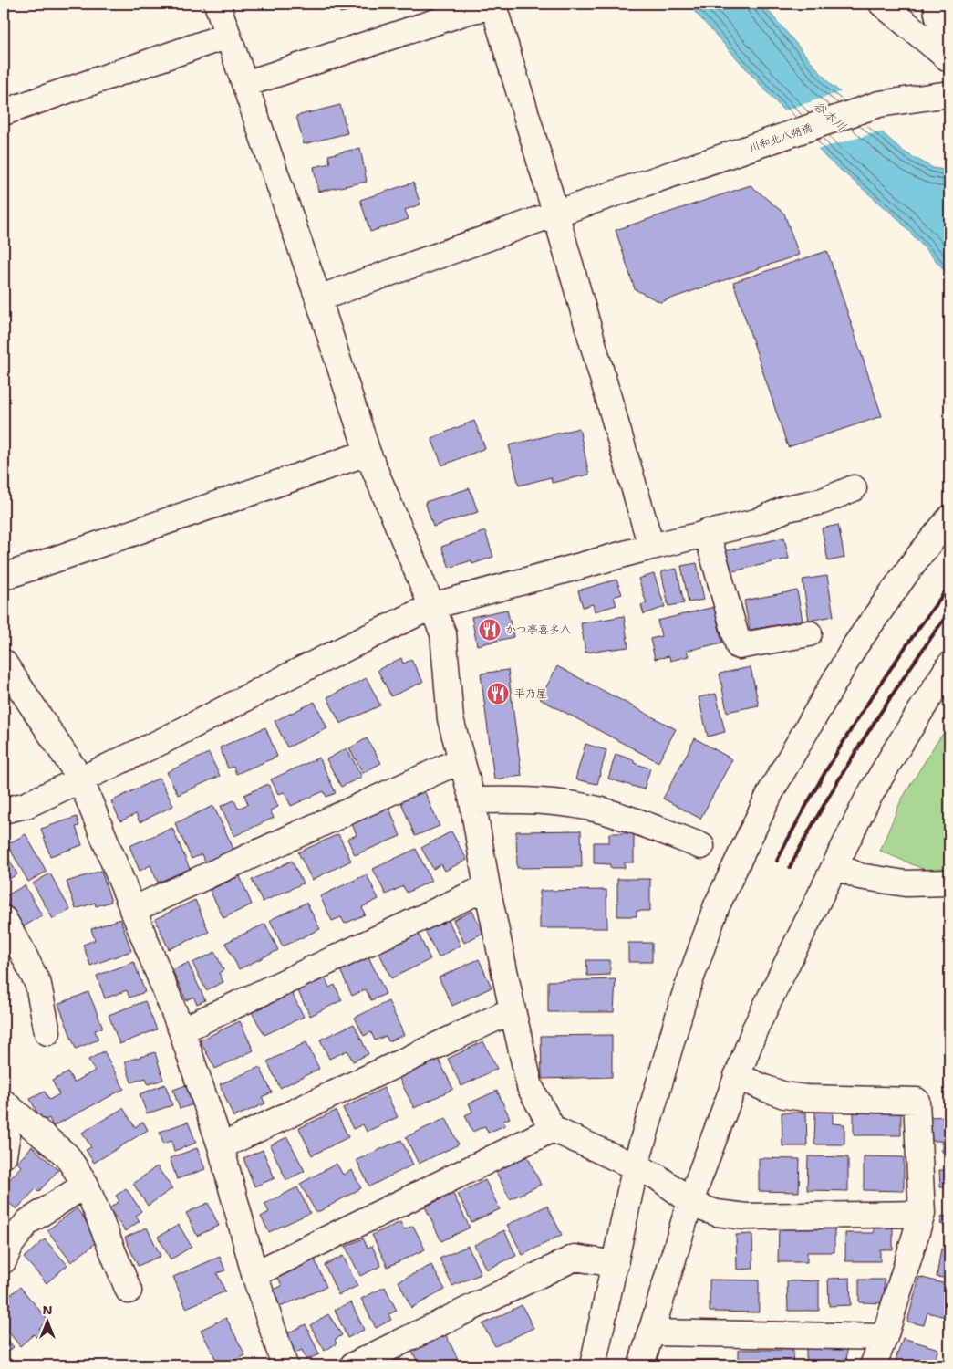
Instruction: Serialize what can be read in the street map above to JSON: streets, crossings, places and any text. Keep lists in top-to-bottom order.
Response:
{
  "streets": {
    "street": ["川和北八朔橋"]
  },
  "water": ["谷本川"],
  "places": {
    "restaurant": ["かつ亭喜多八", "平乃屋"]
  },
  "north": "top"
}
